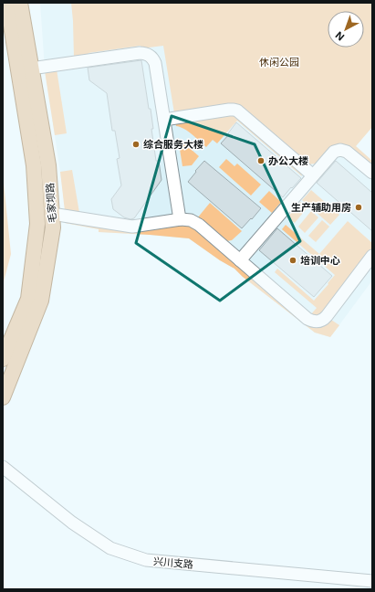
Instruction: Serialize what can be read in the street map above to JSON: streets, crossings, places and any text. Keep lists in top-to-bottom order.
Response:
{
  "streets": {
    "main road": ["毛家坝路"],
    "street": ["兴川支路"]
  },
  "parks": ["休闲公园"],
  "places": [
    "综合服务大楼",
    "办公大楼",
    "生产辅助用房",
    "培训中心"
  ],
  "north": "bottom left"
}
